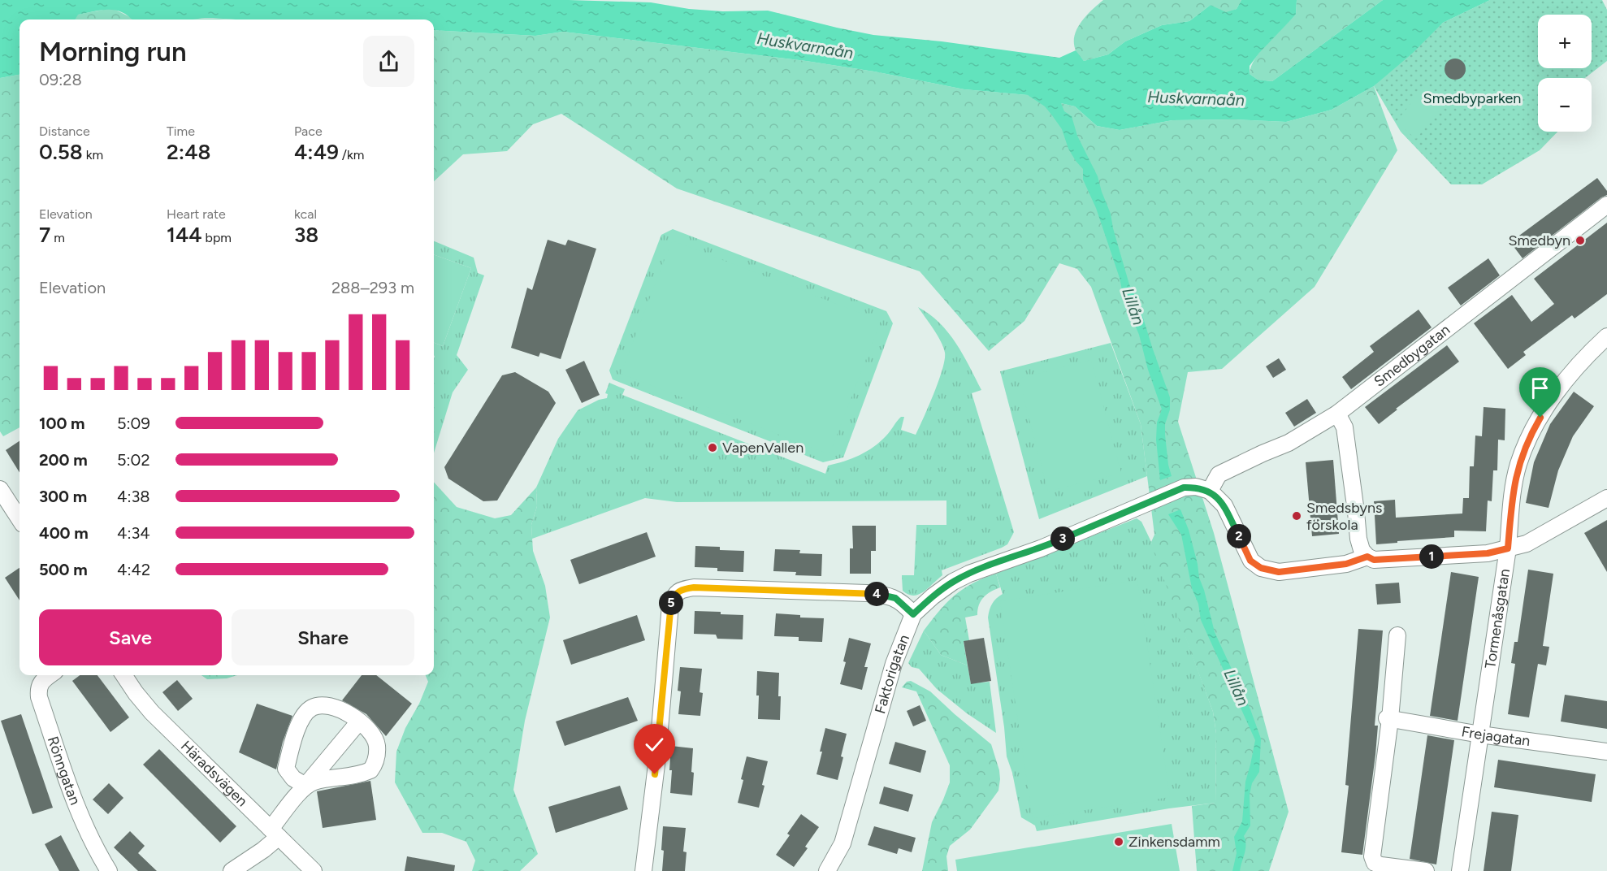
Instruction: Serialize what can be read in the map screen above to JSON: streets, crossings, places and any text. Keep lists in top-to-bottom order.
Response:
{
  "streets": {
    "street": [
      "Smedbygatan",
      "Tormenåsgatan",
      "Faktorigatan",
      "Frejagatan",
      "Rönngatan",
      "Häradsvägen"
    ]
  },
  "crossings": [
    ["Smedbygatan", "Faktorigatan"],
    ["Tormenåsgatan", "Frejagatan"]
  ],
  "water": ["Huskvarnaån", "Lillån"],
  "parks": ["Smedbyparken"],
  "places": [
    "Smedbyn",
    "VapenVallen",
    "Smedsbyns förskola",
    "Zinkensdamm"
  ],
  "page": {
    "map_buttons": ["+", "−"],
    "heading": ["Morning run", "09:28"],
    "stats": [
      ["Distance", "0.58 km"],
      ["Time", "2:48"],
      ["Pace", "4:49 /km"],
      ["Elevation", "7 m"],
      ["Heart rate", "144 bpm"],
      ["kcal", "38"]
    ],
    "chart": ["Elevation", "288–293 m"],
    "list": [
      {
        "name": "100 m",
        "note": "5:09"
      },
      {
        "name": "200 m",
        "note": "5:02"
      },
      {
        "name": "300 m",
        "note": "4:38"
      },
      {
        "name": "400 m",
        "note": "4:34"
      },
      {
        "name": "500 m",
        "note": "4:42"
      }
    ],
    "pins": [
      "2",
      "3",
      "1",
      "4",
      "5"
    ],
    "buttons": ["Save", "Share"]
  }
}
